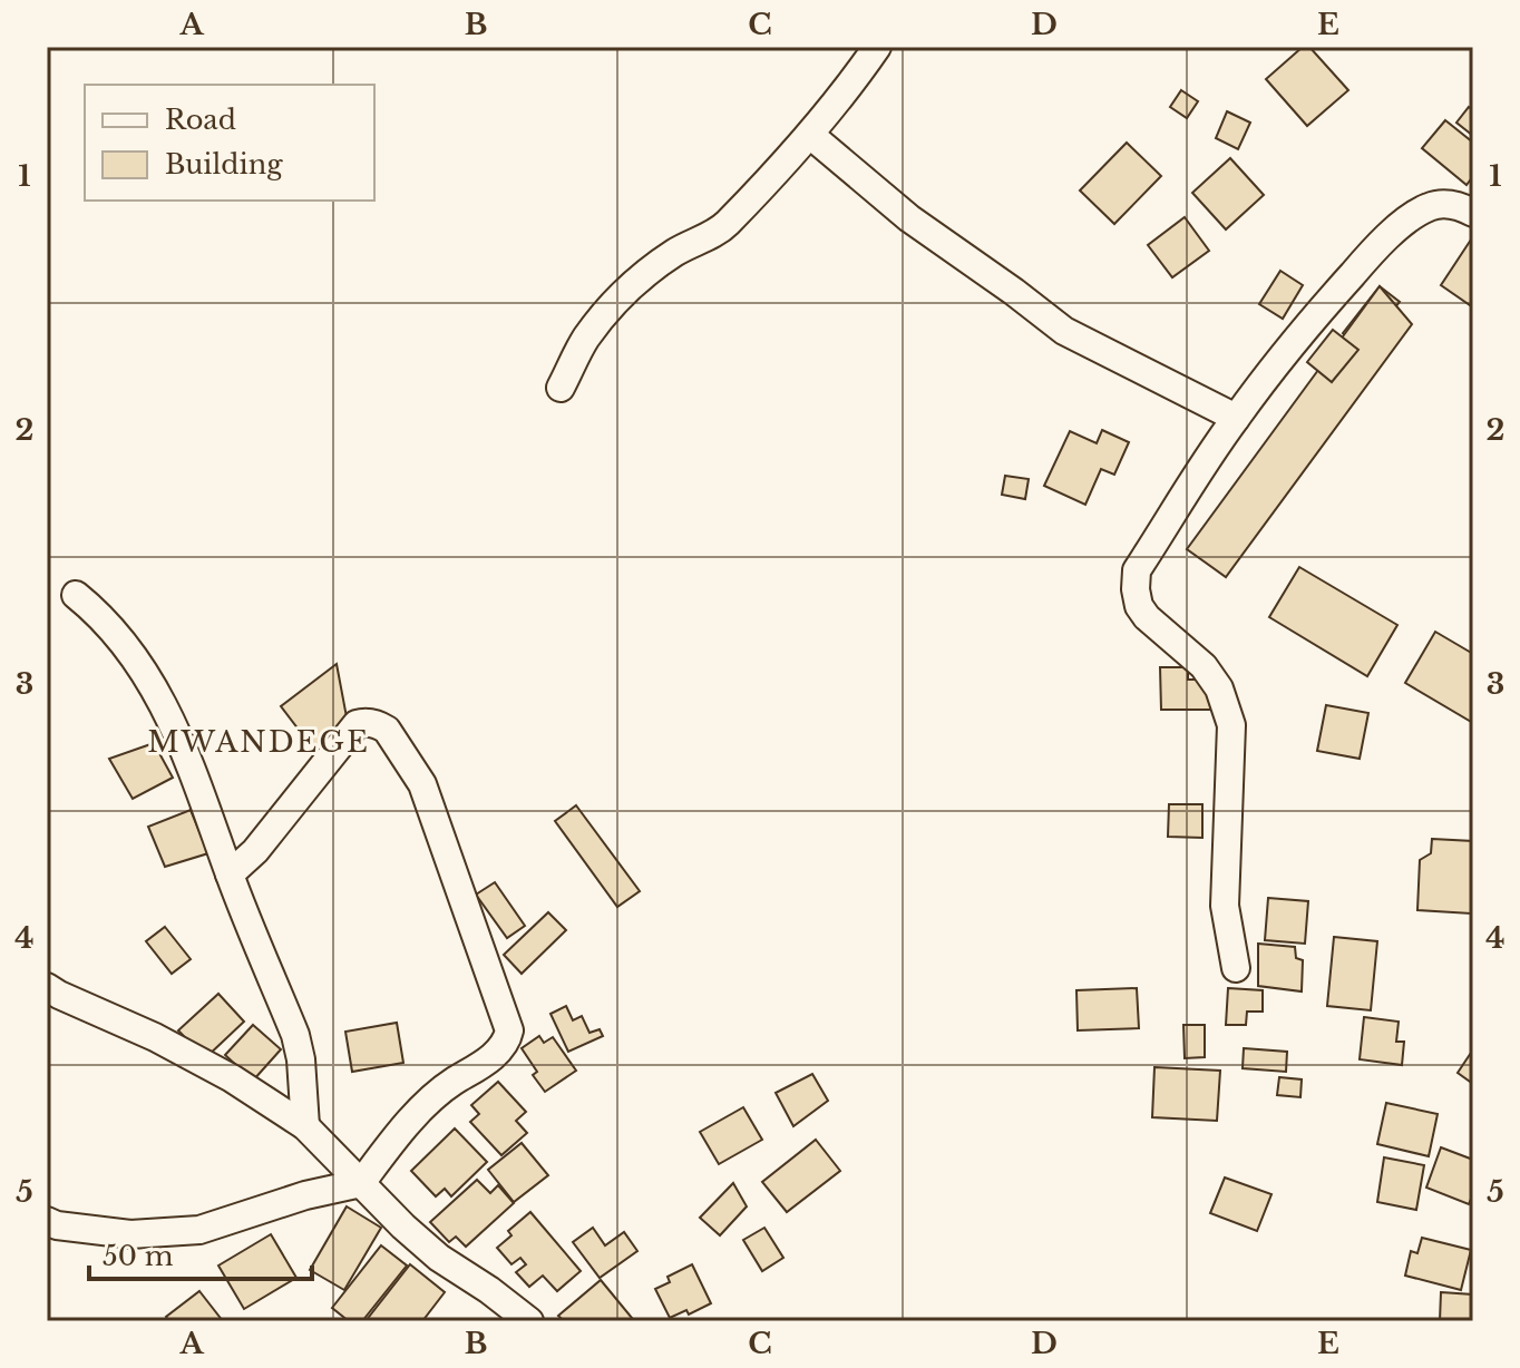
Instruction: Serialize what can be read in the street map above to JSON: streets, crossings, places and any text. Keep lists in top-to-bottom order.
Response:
{
  "districts": ["MWANDEGE"],
  "legend": ["Road", "Building"],
  "scale_bar": "50 m",
  "grid": {
    "columns": [
      "A",
      "B",
      "C",
      "D",
      "E"
    ],
    "rows": [
      "1",
      "2",
      "3",
      "4",
      "5"
    ]
  }
}
